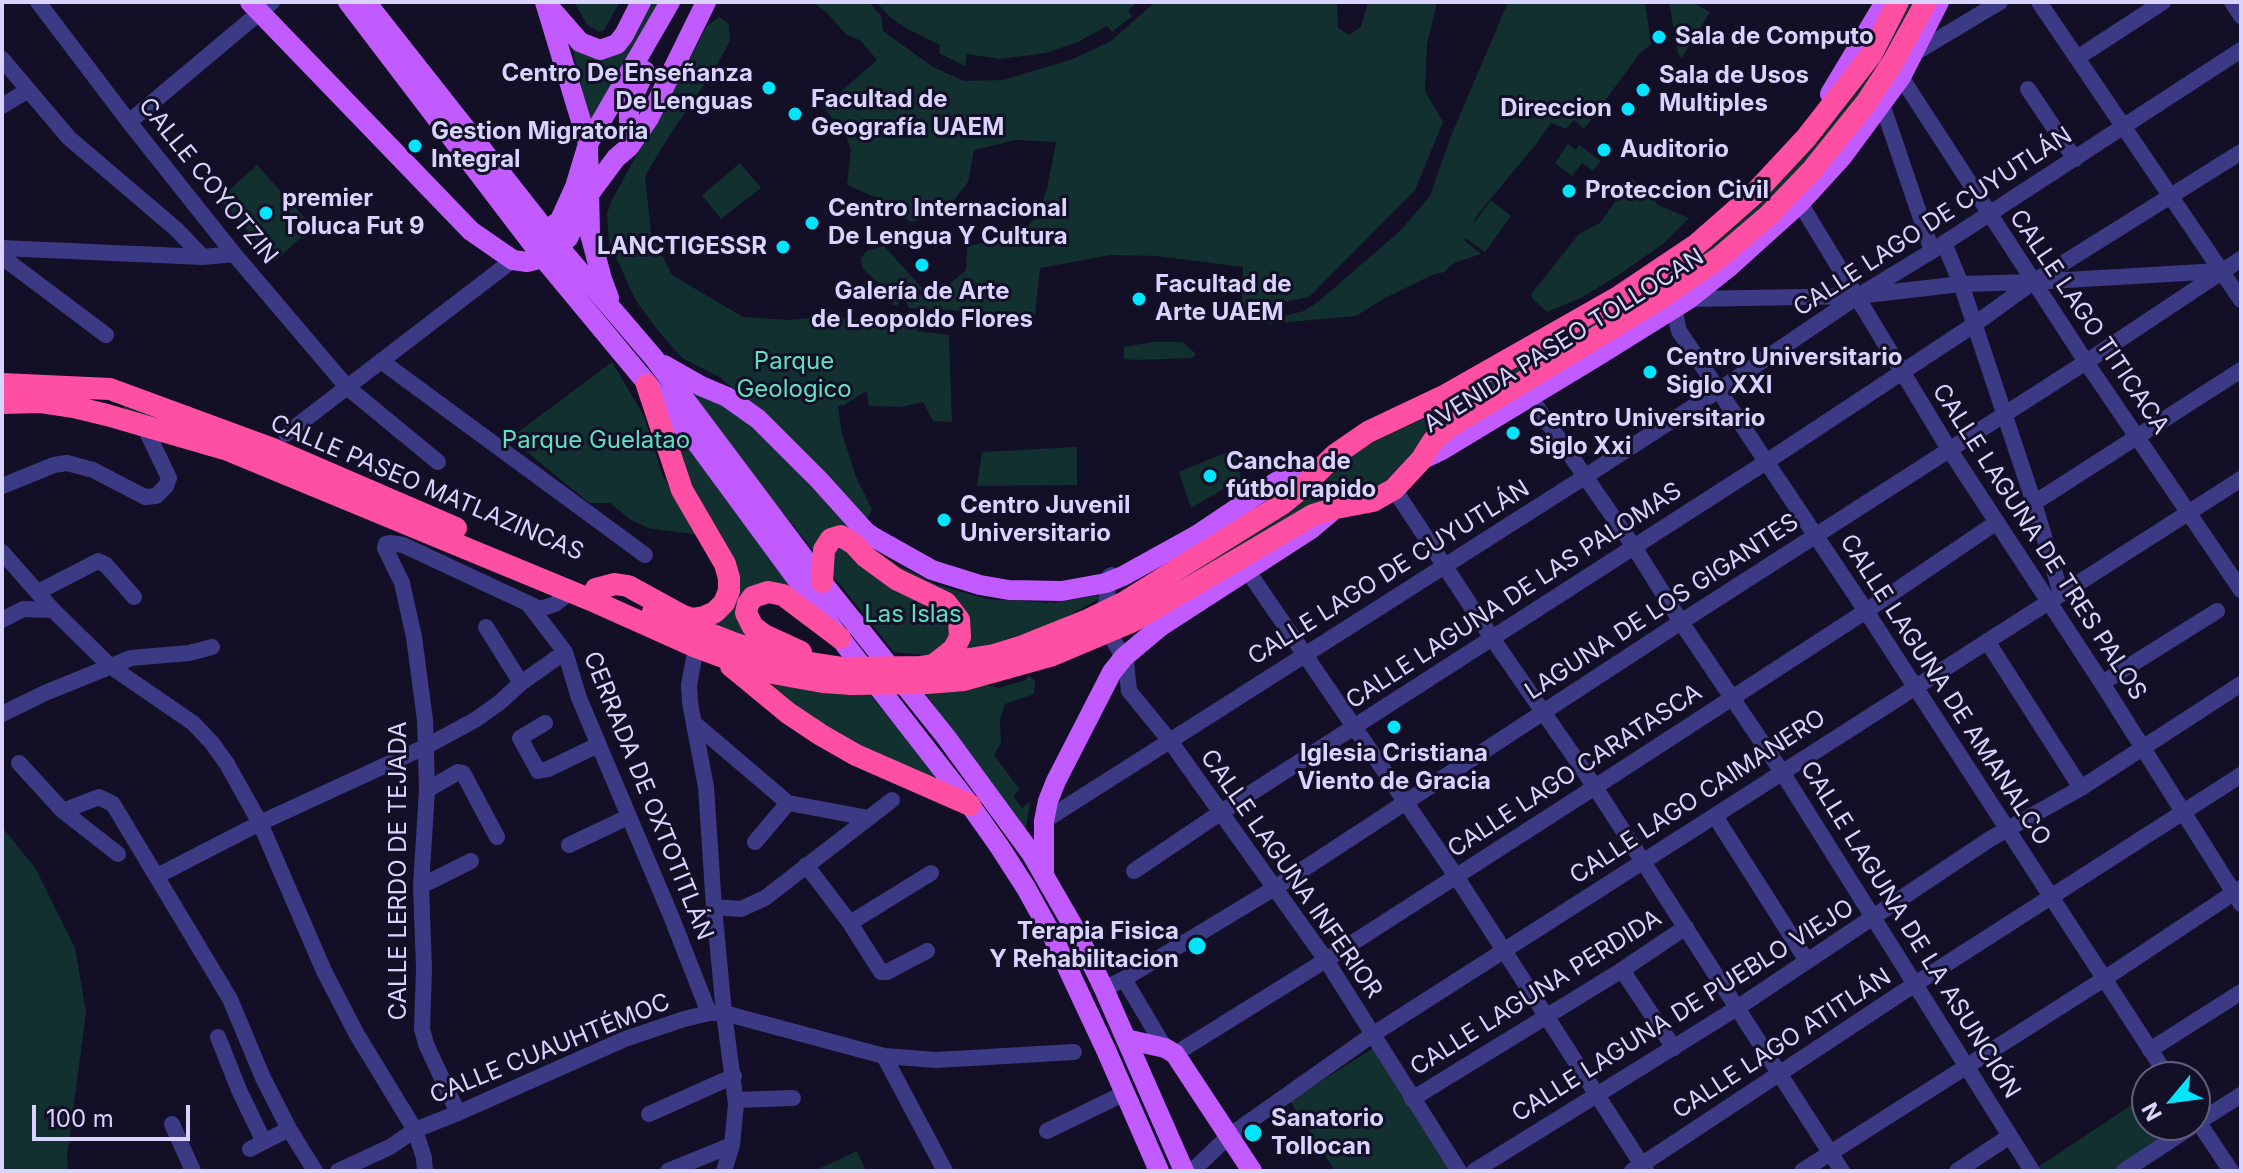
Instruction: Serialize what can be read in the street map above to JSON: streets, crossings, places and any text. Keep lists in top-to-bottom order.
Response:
{
  "streets": {
    "highway": ["AVENIDA PASEO TOLLOCAN", "CALLE PASEO MATLAZINCAS"],
    "street": [
      "CALLE COYOTZIN",
      "CALLE LAGO DE CUYUTLÁN",
      "CALLE LAGO TITICACA",
      "CALLE LAGUNA DE TRES PALOS",
      "CALLE LAGUNA DE LAS PALOMAS",
      "LAGUNA DE LOS GIGANTES",
      "CALLE LAGUNA DE AMANALCO",
      "CALLE LAGO CARATASCA",
      "CERRADA DE OXTOTITLÁN",
      "CALLE LAGO CAIMANERO",
      "CALLE LERDO DE TEJADA",
      "CALLE LAGUNA INFERIOR",
      "CALLE LAGUNA DE LA ASUNCIÓN",
      "CALLE LAGUNA PERDIDA",
      "CALLE LAGUNA DE PUEBLO VIEJO",
      "CALLE LAGO ATITLÁN",
      "CALLE CUAUHTÉMOC"
    ]
  },
  "crossings": [
    ["CALLE LAGO DE CUYUTLÁN", "CALLE LAGO TITICACA"],
    ["CALLE LAGO DE CUYUTLÁN", "CALLE LAGUNA DE TRES PALOS"],
    ["CALLE LAGO DE CUYUTLÁN", "CALLE LAGUNA DE AMANALCO"],
    ["CALLE LAGO DE CUYUTLÁN", "CALLE LAGUNA INFERIOR"],
    ["CALLE LAGO DE CUYUTLÁN", "CALLE LAGUNA DE LA ASUNCIÓN"],
    ["CALLE LAGO TITICACA", "AVENIDA PASEO TOLLOCAN"],
    ["CALLE LAGO TITICACA", "CALLE LAGUNA DE LAS PALOMAS"],
    ["CALLE LAGO TITICACA", "LAGUNA DE LOS GIGANTES"],
    ["CALLE LAGO TITICACA", "CALLE LAGO CAIMANERO"],
    ["AVENIDA PASEO TOLLOCAN", "CALLE PASEO MATLAZINCAS"],
    ["AVENIDA PASEO TOLLOCAN", "CALLE LAGUNA DE TRES PALOS"],
    ["AVENIDA PASEO TOLLOCAN", "CALLE LAGUNA DE AMANALCO"],
    ["AVENIDA PASEO TOLLOCAN", "CALLE LAGUNA DE LA ASUNCIÓN"],
    ["CALLE LAGUNA DE TRES PALOS", "CALLE LAGUNA DE LAS PALOMAS"],
    ["CALLE LAGUNA DE TRES PALOS", "LAGUNA DE LOS GIGANTES"],
    ["CALLE LAGUNA DE TRES PALOS", "CALLE LAGO CARATASCA"],
    ["CALLE LAGUNA DE TRES PALOS", "CALLE LAGO CAIMANERO"],
    ["CALLE LAGUNA DE TRES PALOS", "CALLE LAGUNA DE PUEBLO VIEJO"],
    ["CALLE LAGUNA DE TRES PALOS", "CALLE LAGO ATITLÁN"],
    ["CALLE LAGUNA DE LAS PALOMAS", "CALLE LAGUNA DE AMANALCO"],
    ["CALLE LAGUNA DE LAS PALOMAS", "CALLE LAGUNA INFERIOR"],
    ["CALLE LAGUNA DE LAS PALOMAS", "CALLE LAGUNA DE LA ASUNCIÓN"],
    ["LAGUNA DE LOS GIGANTES", "CALLE LAGUNA DE AMANALCO"],
    ["LAGUNA DE LOS GIGANTES", "CALLE LAGUNA INFERIOR"],
    ["LAGUNA DE LOS GIGANTES", "CALLE LAGUNA DE LA ASUNCIÓN"],
    ["CALLE LAGUNA DE AMANALCO", "CALLE LAGO CARATASCA"],
    ["CALLE LAGUNA DE AMANALCO", "CALLE LAGO CAIMANERO"],
    ["CALLE LAGUNA DE AMANALCO", "CALLE LAGUNA DE PUEBLO VIEJO"],
    ["CALLE LAGUNA DE AMANALCO", "CALLE LAGO ATITLÁN"],
    ["CALLE LAGO CARATASCA", "CALLE LAGUNA INFERIOR"],
    ["CALLE LAGO CARATASCA", "CALLE LAGUNA DE LA ASUNCIÓN"],
    ["CERRADA DE OXTOTITLÁN", "CALLE LERDO DE TEJADA"],
    ["CERRADA DE OXTOTITLÁN", "CALLE CUAUHTÉMOC"],
    ["CALLE LAGO CAIMANERO", "CALLE LAGUNA INFERIOR"],
    ["CALLE LAGO CAIMANERO", "CALLE LAGUNA DE LA ASUNCIÓN"],
    ["CALLE LERDO DE TEJADA", "CALLE CUAUHTÉMOC"],
    ["CALLE LAGUNA INFERIOR", "CALLE LAGUNA PERDIDA"],
    ["CALLE LAGUNA DE LA ASUNCIÓN", "CALLE LAGUNA DE PUEBLO VIEJO"],
    ["CALLE LAGUNA DE LA ASUNCIÓN", "CALLE LAGO ATITLÁN"]
  ],
  "parks": ["Parque Geologico", "Parque Guelatao", "Las Islas"],
  "places": [
    "Sala de Computo",
    "Centro De Enseñanza De Lenguas",
    "Sala de Usos Multiples",
    "Direccion",
    "Facultad de Geografía UAEM",
    "Gestion Migratoria Integral",
    "Auditorio",
    "Proteccion Civil",
    "premier Toluca Fut 9",
    "Centro Internacional De Lengua Y Cultura",
    "LANCTIGESSR",
    "Galería de Arte de Leopoldo Flores",
    "Facultad de Arte UAEM",
    "Centro Universitario Siglo XXI",
    "Centro Universitario Siglo Xxi",
    "Cancha de fútbol rapido",
    "Centro Juvenil Universitario",
    "Iglesia Cristiana Viento de Gracia",
    "Terapia Fisica Y Rehabilitacion",
    "Sanatorio Tollocan"
  ],
  "scale_bar": "100 m",
  "north": "bottom left"
}
